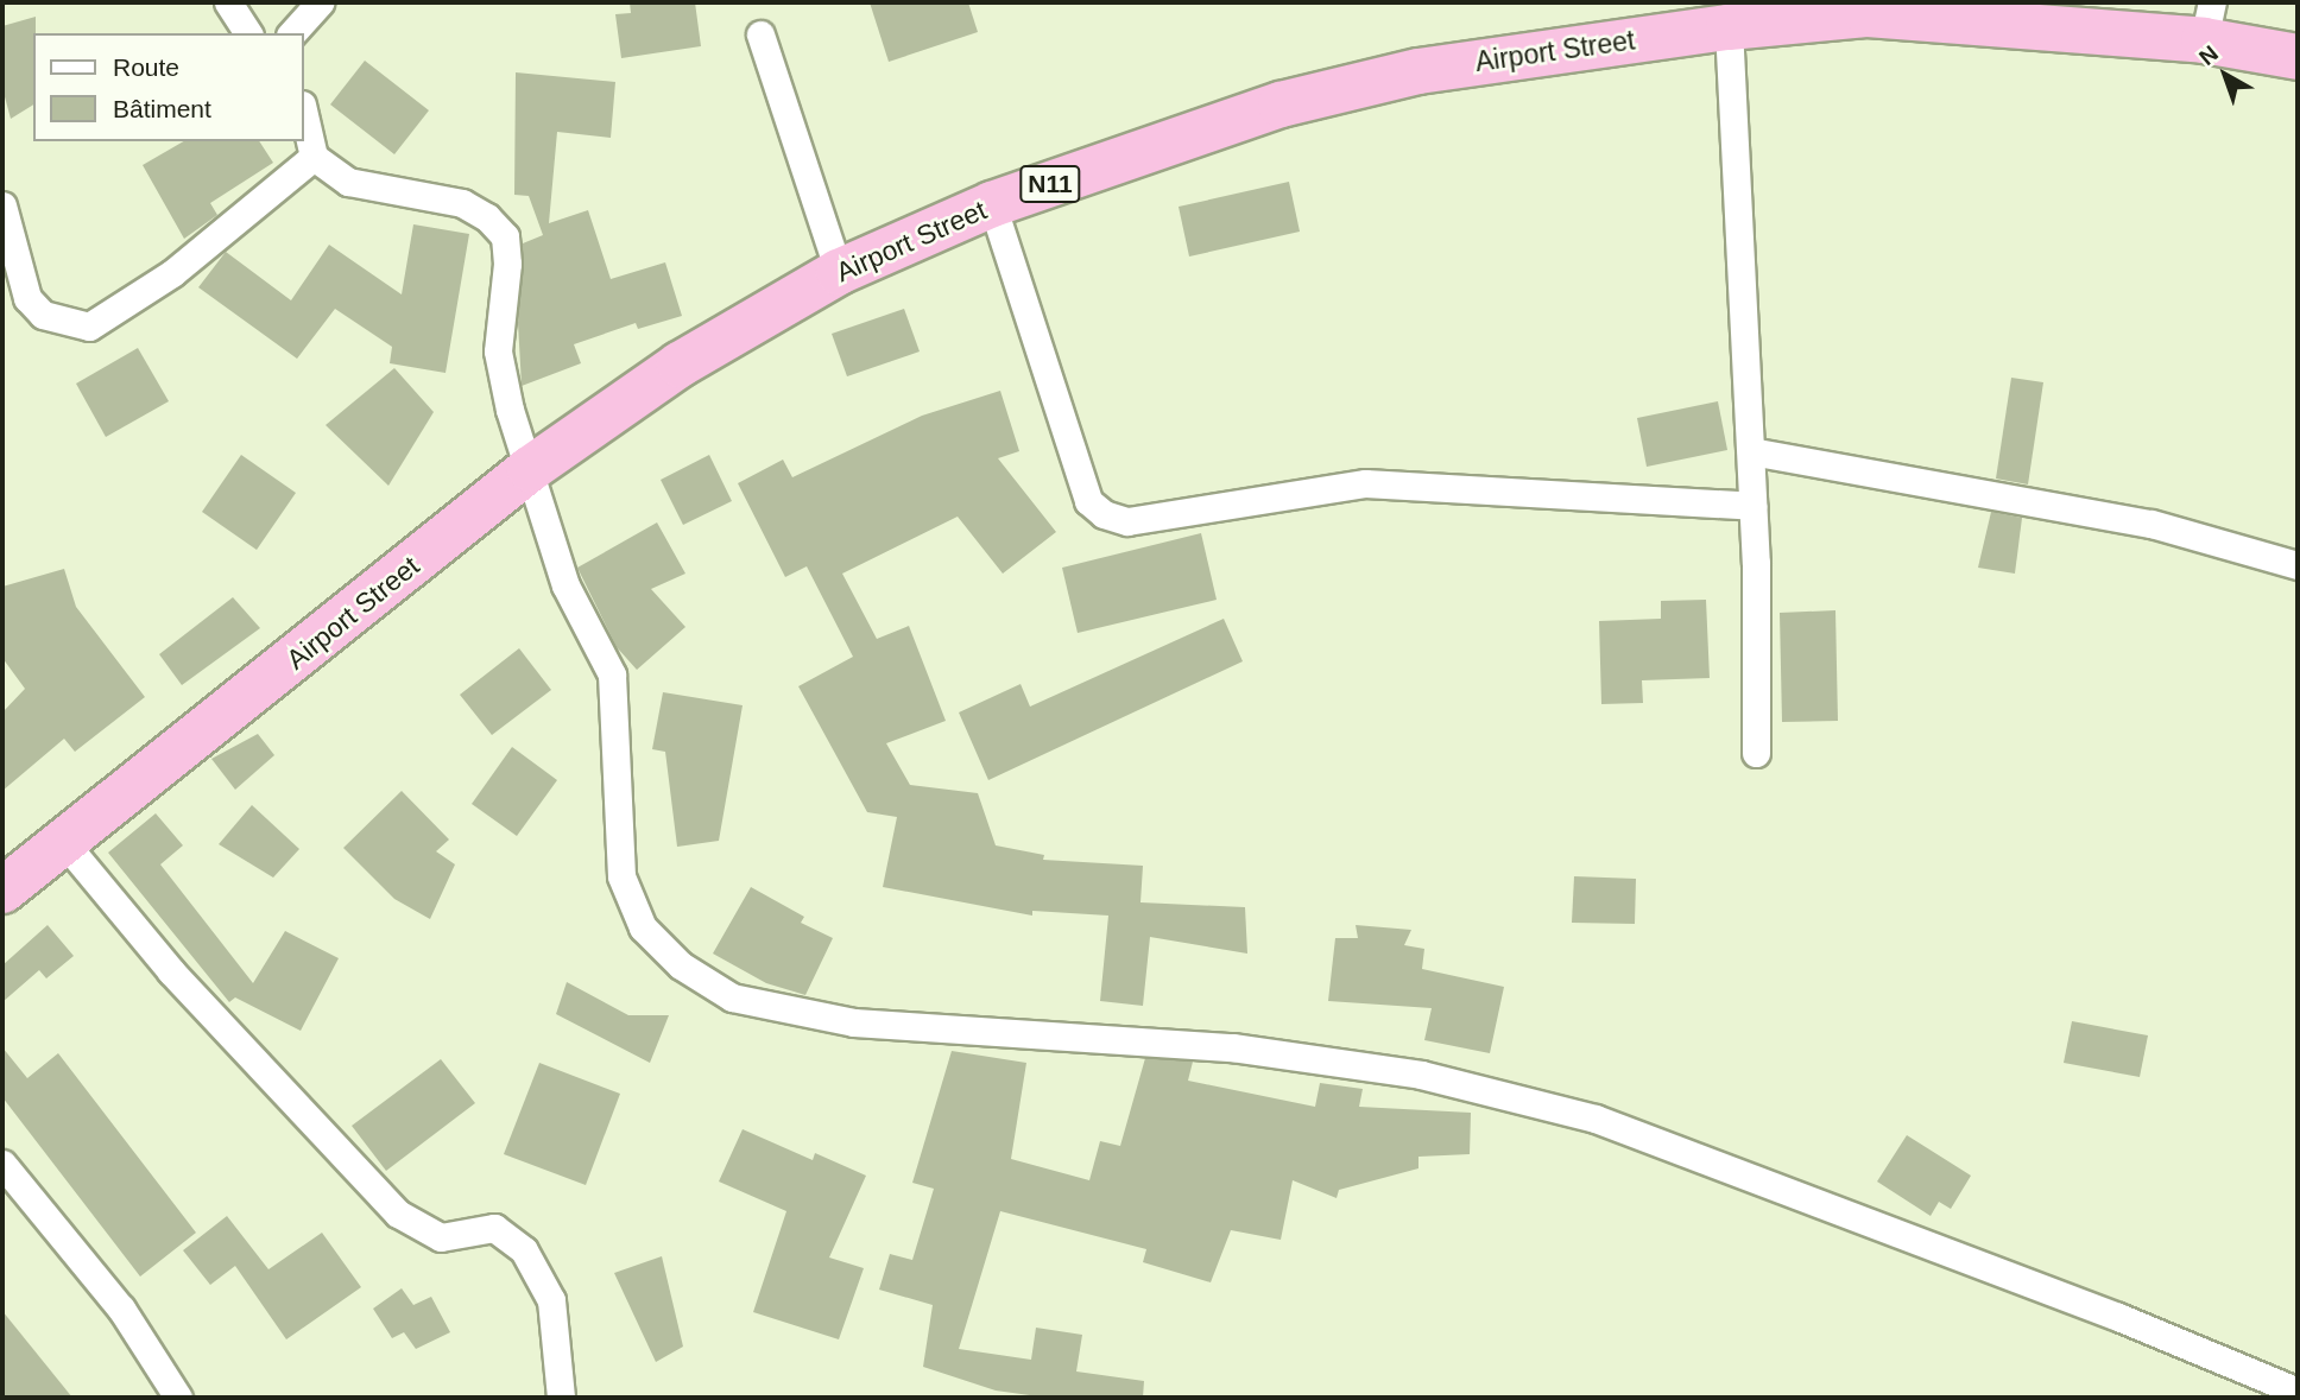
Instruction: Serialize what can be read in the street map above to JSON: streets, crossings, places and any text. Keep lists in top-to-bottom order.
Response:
{
  "streets": {
    "highway": ["Airport Street", "N11"]
  },
  "legend": ["Route", "Bâtiment"],
  "north": "top left"
}
